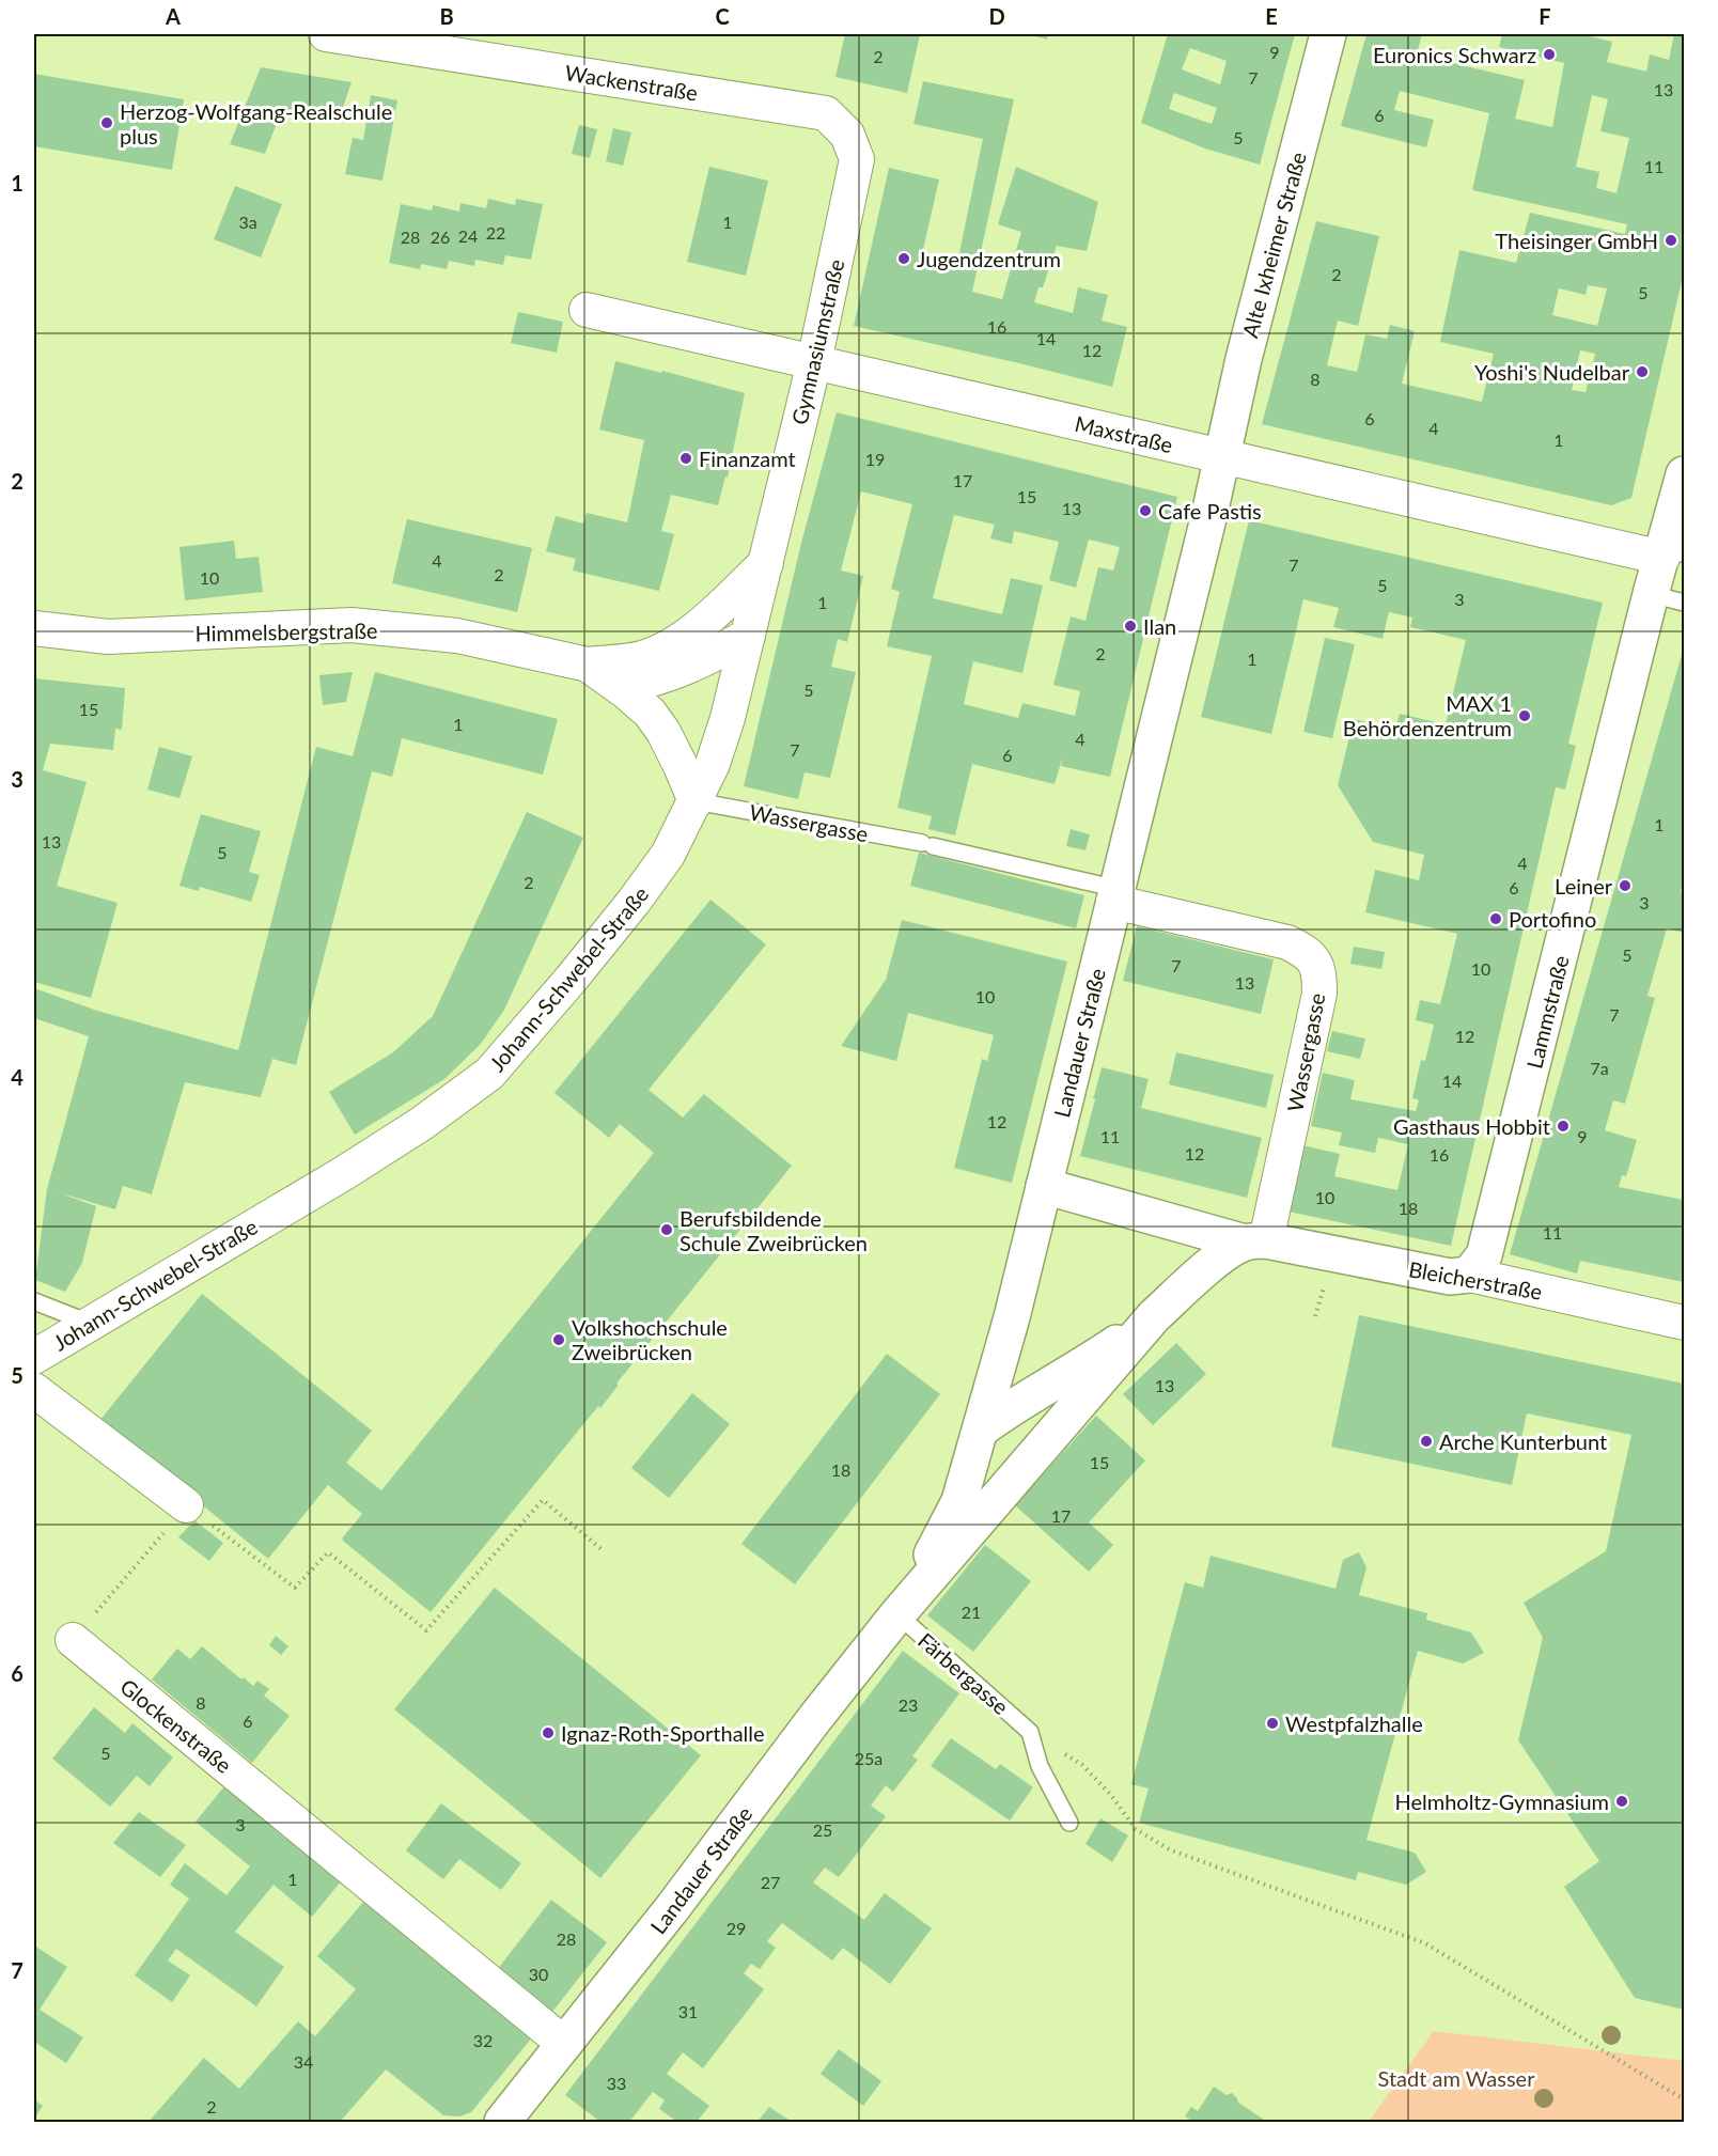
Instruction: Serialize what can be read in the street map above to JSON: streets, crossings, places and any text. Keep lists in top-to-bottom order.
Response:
{
  "streets": {
    "main road": [
      "Alte Ixheimer Straße",
      "Lammstraße",
      "Landauer Straße",
      "Bleicherstraße"
    ],
    "street": [
      "Wackenstraße",
      "Gymnasiumstraße",
      "Maxstraße",
      "Himmelsbergstraße",
      "Wassergasse",
      "Johann-Schwebel-Straße",
      "Glockenstraße"
    ],
    "lane": ["Färbergasse"]
  },
  "crossings": [
    ["Wackenstraße", "Gymnasiumstraße"],
    ["Alte Ixheimer Straße", "Maxstraße"],
    ["Alte Ixheimer Straße", "Landauer Straße"],
    ["Gymnasiumstraße", "Maxstraße"],
    ["Gymnasiumstraße", "Johann-Schwebel-Straße"],
    ["Maxstraße", "Lammstraße"],
    ["Maxstraße", "Landauer Straße"],
    ["Himmelsbergstraße", "Wassergasse"],
    ["Himmelsbergstraße", "Johann-Schwebel-Straße"],
    ["Wassergasse", "Johann-Schwebel-Straße"],
    ["Wassergasse", "Landauer Straße"],
    ["Wassergasse", "Bleicherstraße"],
    ["Lammstraße", "Bleicherstraße"],
    ["Landauer Straße", "Bleicherstraße"],
    ["Landauer Straße", "Färbergasse"],
    ["Landauer Straße", "Glockenstraße"]
  ],
  "parks": ["Stadt am Wasser"],
  "places": [
    "Euronics Schwarz",
    "Herzog-Wolfgang-Realschule plus",
    "Theisinger GmbH",
    "Jugendzentrum",
    "Yoshi's Nudelbar",
    "Finanzamt",
    "Cafe Pastis",
    "Ilan",
    "MAX 1 Behördenzentrum",
    "Leiner",
    "Portofino",
    "Gasthaus Hobbit",
    "Berufsbildende Schule Zweibrücken",
    "Volkshochschule Zweibrücken",
    "Arche Kunterbunt",
    "Westpfalzhalle",
    "Ignaz-Roth-Sporthalle",
    "Helmholtz-Gymnasium"
  ],
  "house_numbers": [
    "9",
    "2",
    "7",
    "13",
    "6",
    "5",
    "11",
    "3a",
    "1",
    "22",
    "24",
    "28",
    "26",
    "2",
    "5",
    "16",
    "14",
    "12",
    "8",
    "6",
    "4",
    "1",
    "19",
    "17",
    "15",
    "13",
    "4",
    "7",
    "2",
    "10",
    "5",
    "3",
    "1",
    "2",
    "1",
    "5",
    "15",
    "1",
    "4",
    "7",
    "6",
    "1",
    "13",
    "5",
    "4",
    "2",
    "6",
    "3",
    "5",
    "7",
    "10",
    "13",
    "10",
    "7",
    "12",
    "7a",
    "14",
    "12",
    "11",
    "9",
    "12",
    "16",
    "10",
    "18",
    "11",
    "13",
    "15",
    "18",
    "17",
    "21",
    "8",
    "23",
    "6",
    "5",
    "25a",
    "3",
    "25",
    "1",
    "27",
    "29",
    "28",
    "30",
    "31",
    "32",
    "34",
    "33",
    "2"
  ],
  "grid": {
    "columns": [
      "A",
      "B",
      "C",
      "D",
      "E",
      "F"
    ],
    "rows": [
      "1",
      "2",
      "3",
      "4",
      "5",
      "6",
      "7"
    ]
  }
}
